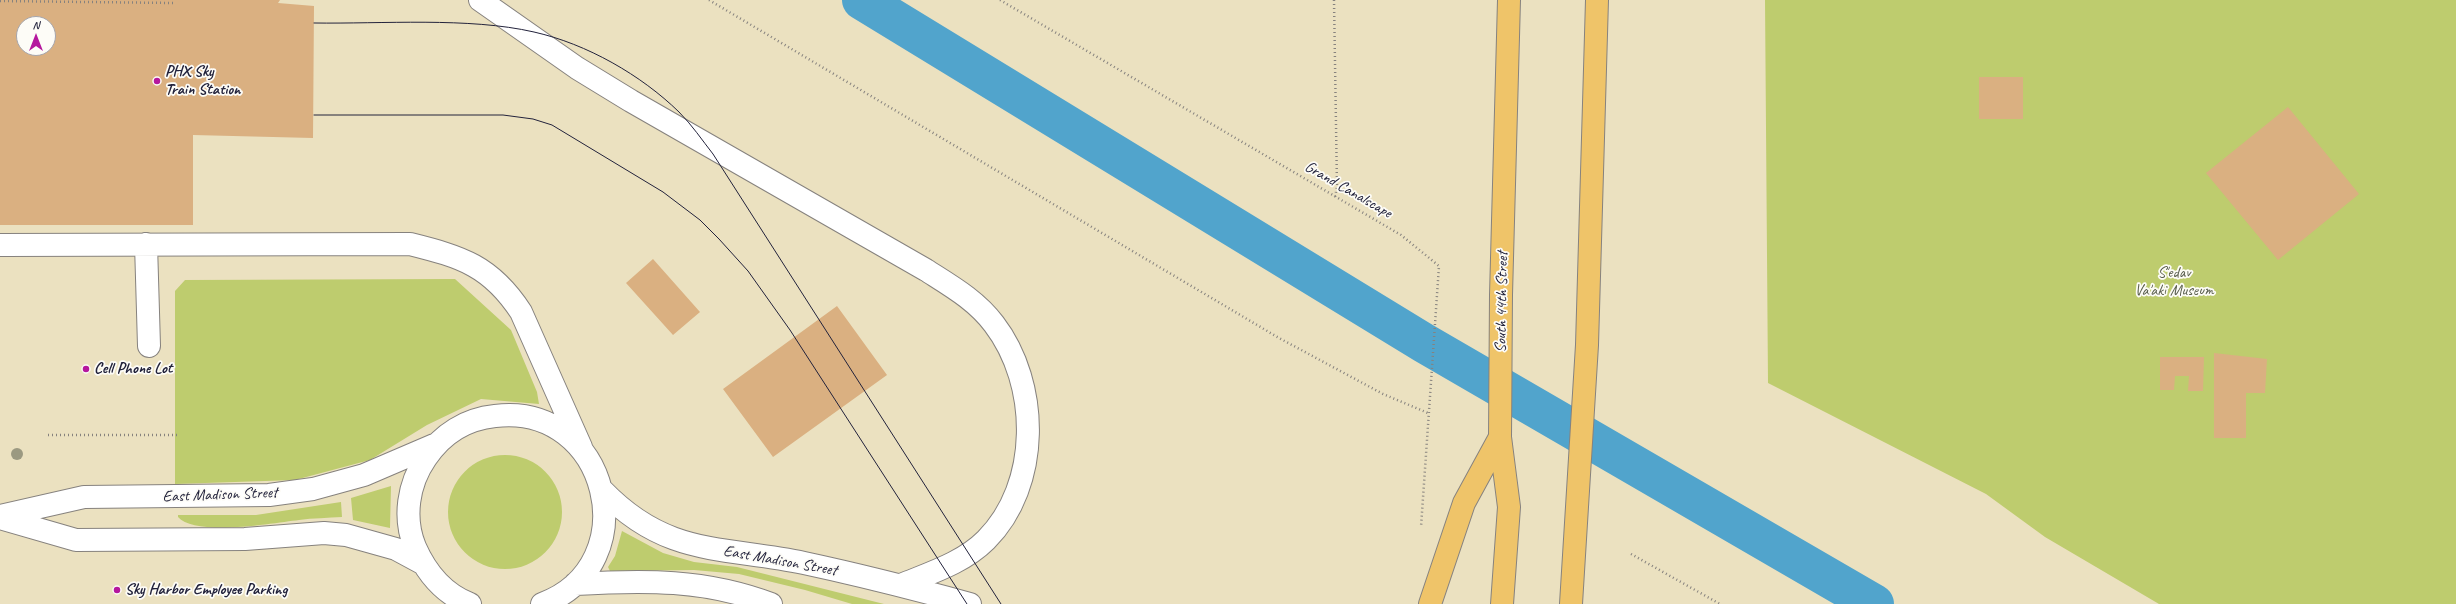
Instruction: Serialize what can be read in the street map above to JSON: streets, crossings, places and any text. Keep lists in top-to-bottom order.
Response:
{
  "streets": {
    "main road": ["South 44th Street"],
    "street": ["East Madison Street"],
    "path": ["Grand Canalscape"]
  },
  "parks": ["S'edav Va'aki Museum"],
  "places": ["PHX Sky Train Station", "Cell Phone Lot", "Sky Harbor Employee Parking"],
  "north": "top"
}
